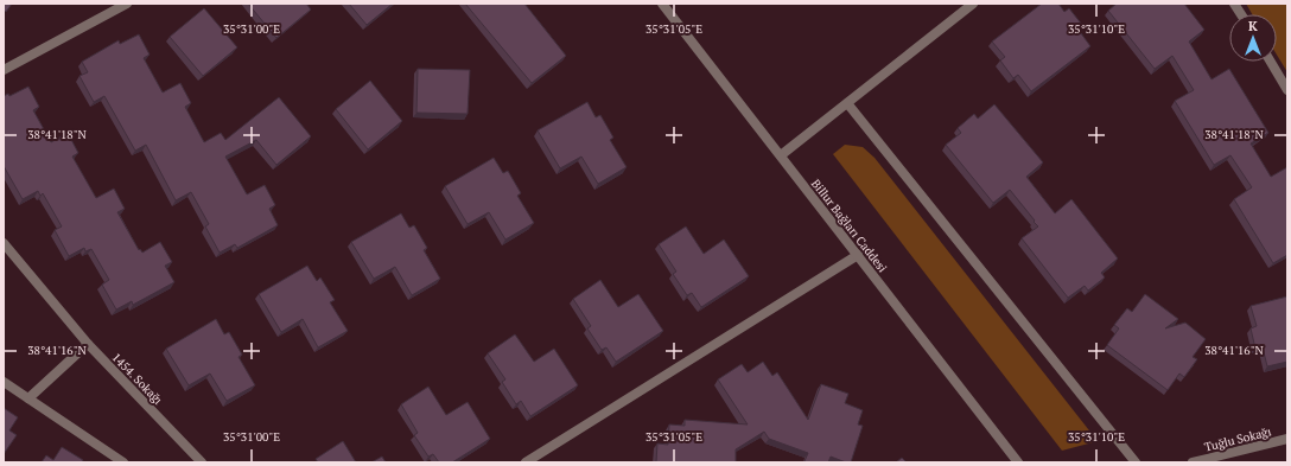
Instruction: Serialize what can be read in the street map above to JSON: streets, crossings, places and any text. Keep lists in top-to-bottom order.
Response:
{
  "streets": {
    "street": ["Billur Bağları Caddesi", "1454. Sokağı", "Tuğlu Sokağı"]
  },
  "north": "top",
  "coordinates": [
    "35°31'00\"E",
    "35°31'05\"E",
    "35°31'10\"E",
    "38°41'18\"N",
    "38°41'16\"N"
  ]
}
